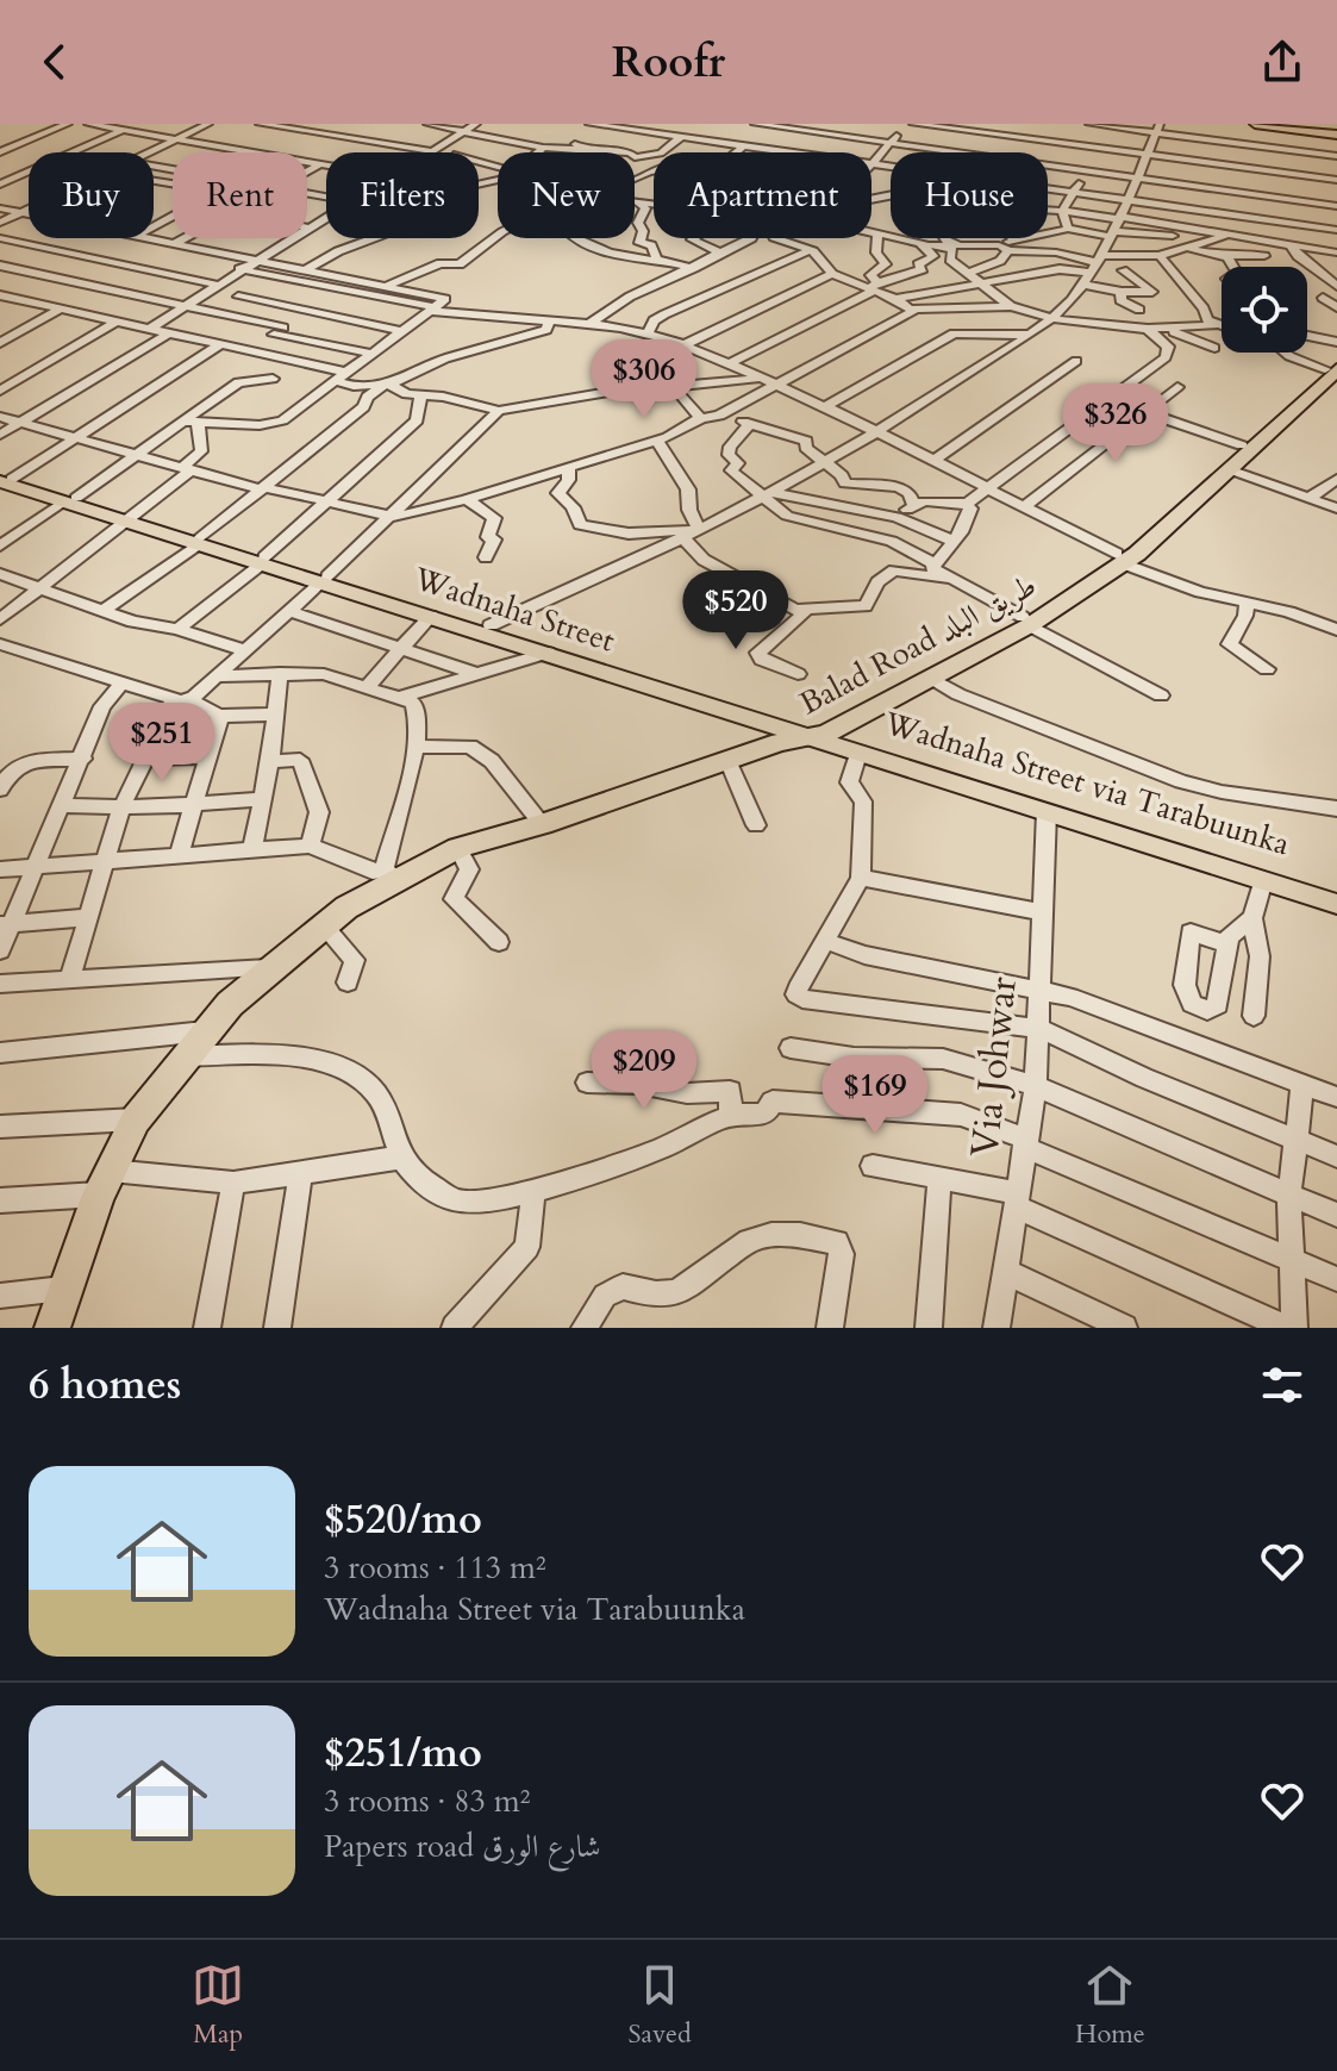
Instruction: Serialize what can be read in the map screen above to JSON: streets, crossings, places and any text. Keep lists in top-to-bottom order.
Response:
{
  "streets": {
    "highway": ["Balad Road طريق البلد"],
    "main road": ["Wadnaha Street", "Wadnaha Street via Tarabuunka"],
    "street": ["Via Johwar"]
  },
  "crossings": [
    ["Wadnaha Street", "Balad Road طريق البلد"],
    ["Wadnaha Street", "Wadnaha Street via Tarabuunka"],
    ["Wadnaha Street", "Via Johwar"],
    ["Balad Road طريق البلد", "Wadnaha Street via Tarabuunka"]
  ],
  "page": {
    "header": "Roofr",
    "chip": [
      "Buy",
      "Rent",
      "Filters",
      "New",
      "Apartment",
      "House"
    ],
    "price": [
      "$306",
      "$326",
      "$520",
      "$251",
      "$209",
      "$169"
    ],
    "heading": "6 homes",
    "list": [
      {
        "name": "$520/mo",
        "note": "3 rooms · 113 m² · Wadnaha Street via Tarabuunka"
      },
      {
        "name": "$251/mo",
        "note": "3 rooms · 83 m² · Papers road شارع الورق"
      }
    ],
    "tabs": ["Map", "Saved", "Home"]
  }
}
